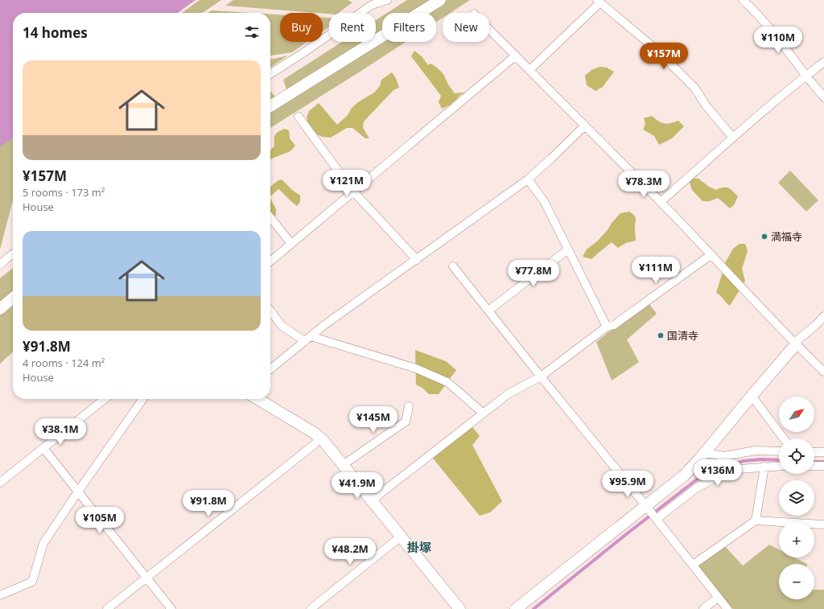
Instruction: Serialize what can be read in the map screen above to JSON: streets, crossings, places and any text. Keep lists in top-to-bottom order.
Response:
{
  "districts": ["掛塚"],
  "places": ["満福寺", "国清寺"],
  "north": "top right",
  "page": {
    "chip": [
      "Buy",
      "Rent",
      "Filters",
      "New"
    ],
    "heading": "14 homes",
    "price": [
      "¥110M",
      "¥157M",
      "¥121M",
      "¥78.3M",
      "¥111M",
      "¥77.8M",
      "¥145M",
      "¥38.1M",
      "¥136M",
      "¥95.9M",
      "¥41.9M",
      "¥91.8M",
      "¥105M",
      "¥48.2M"
    ],
    "list": [
      {
        "name": "¥157M",
        "note": "5 rooms · 173 m² · House"
      },
      {
        "name": "¥91.8M",
        "note": "4 rooms · 124 m² · House"
      }
    ],
    "map_buttons": ["+", "−"]
  }
}
